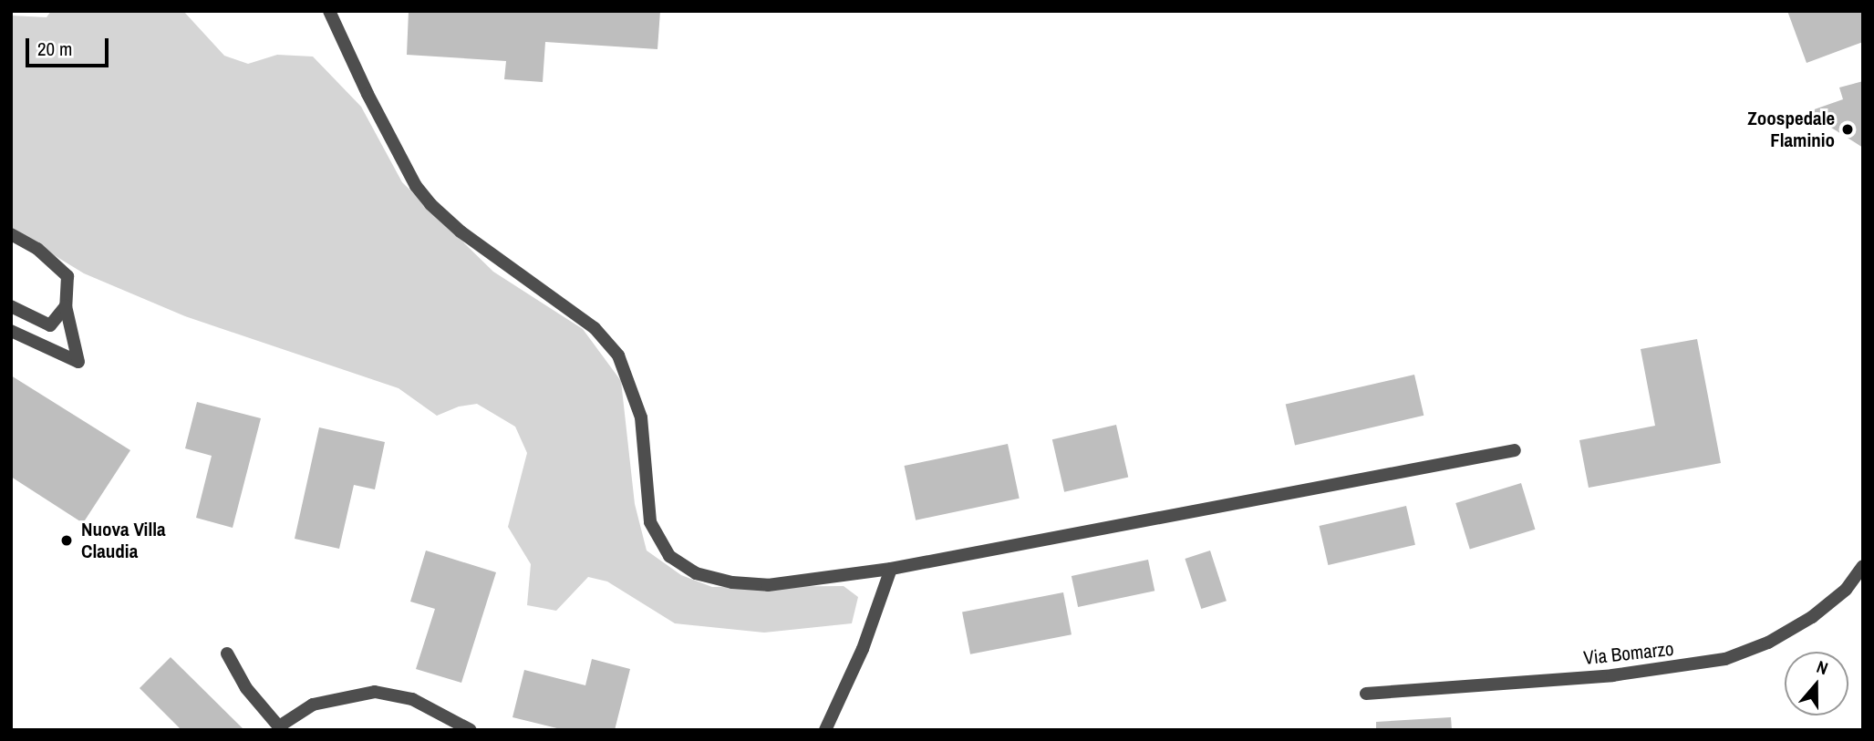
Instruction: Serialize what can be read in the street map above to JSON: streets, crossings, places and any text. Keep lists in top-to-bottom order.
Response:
{
  "streets": {
    "street": ["Via Bomarzo"]
  },
  "places": ["Zoospedale Flaminio", "Nuova Villa Claudia"],
  "scale_bar": "20 m",
  "north": "top"
}
